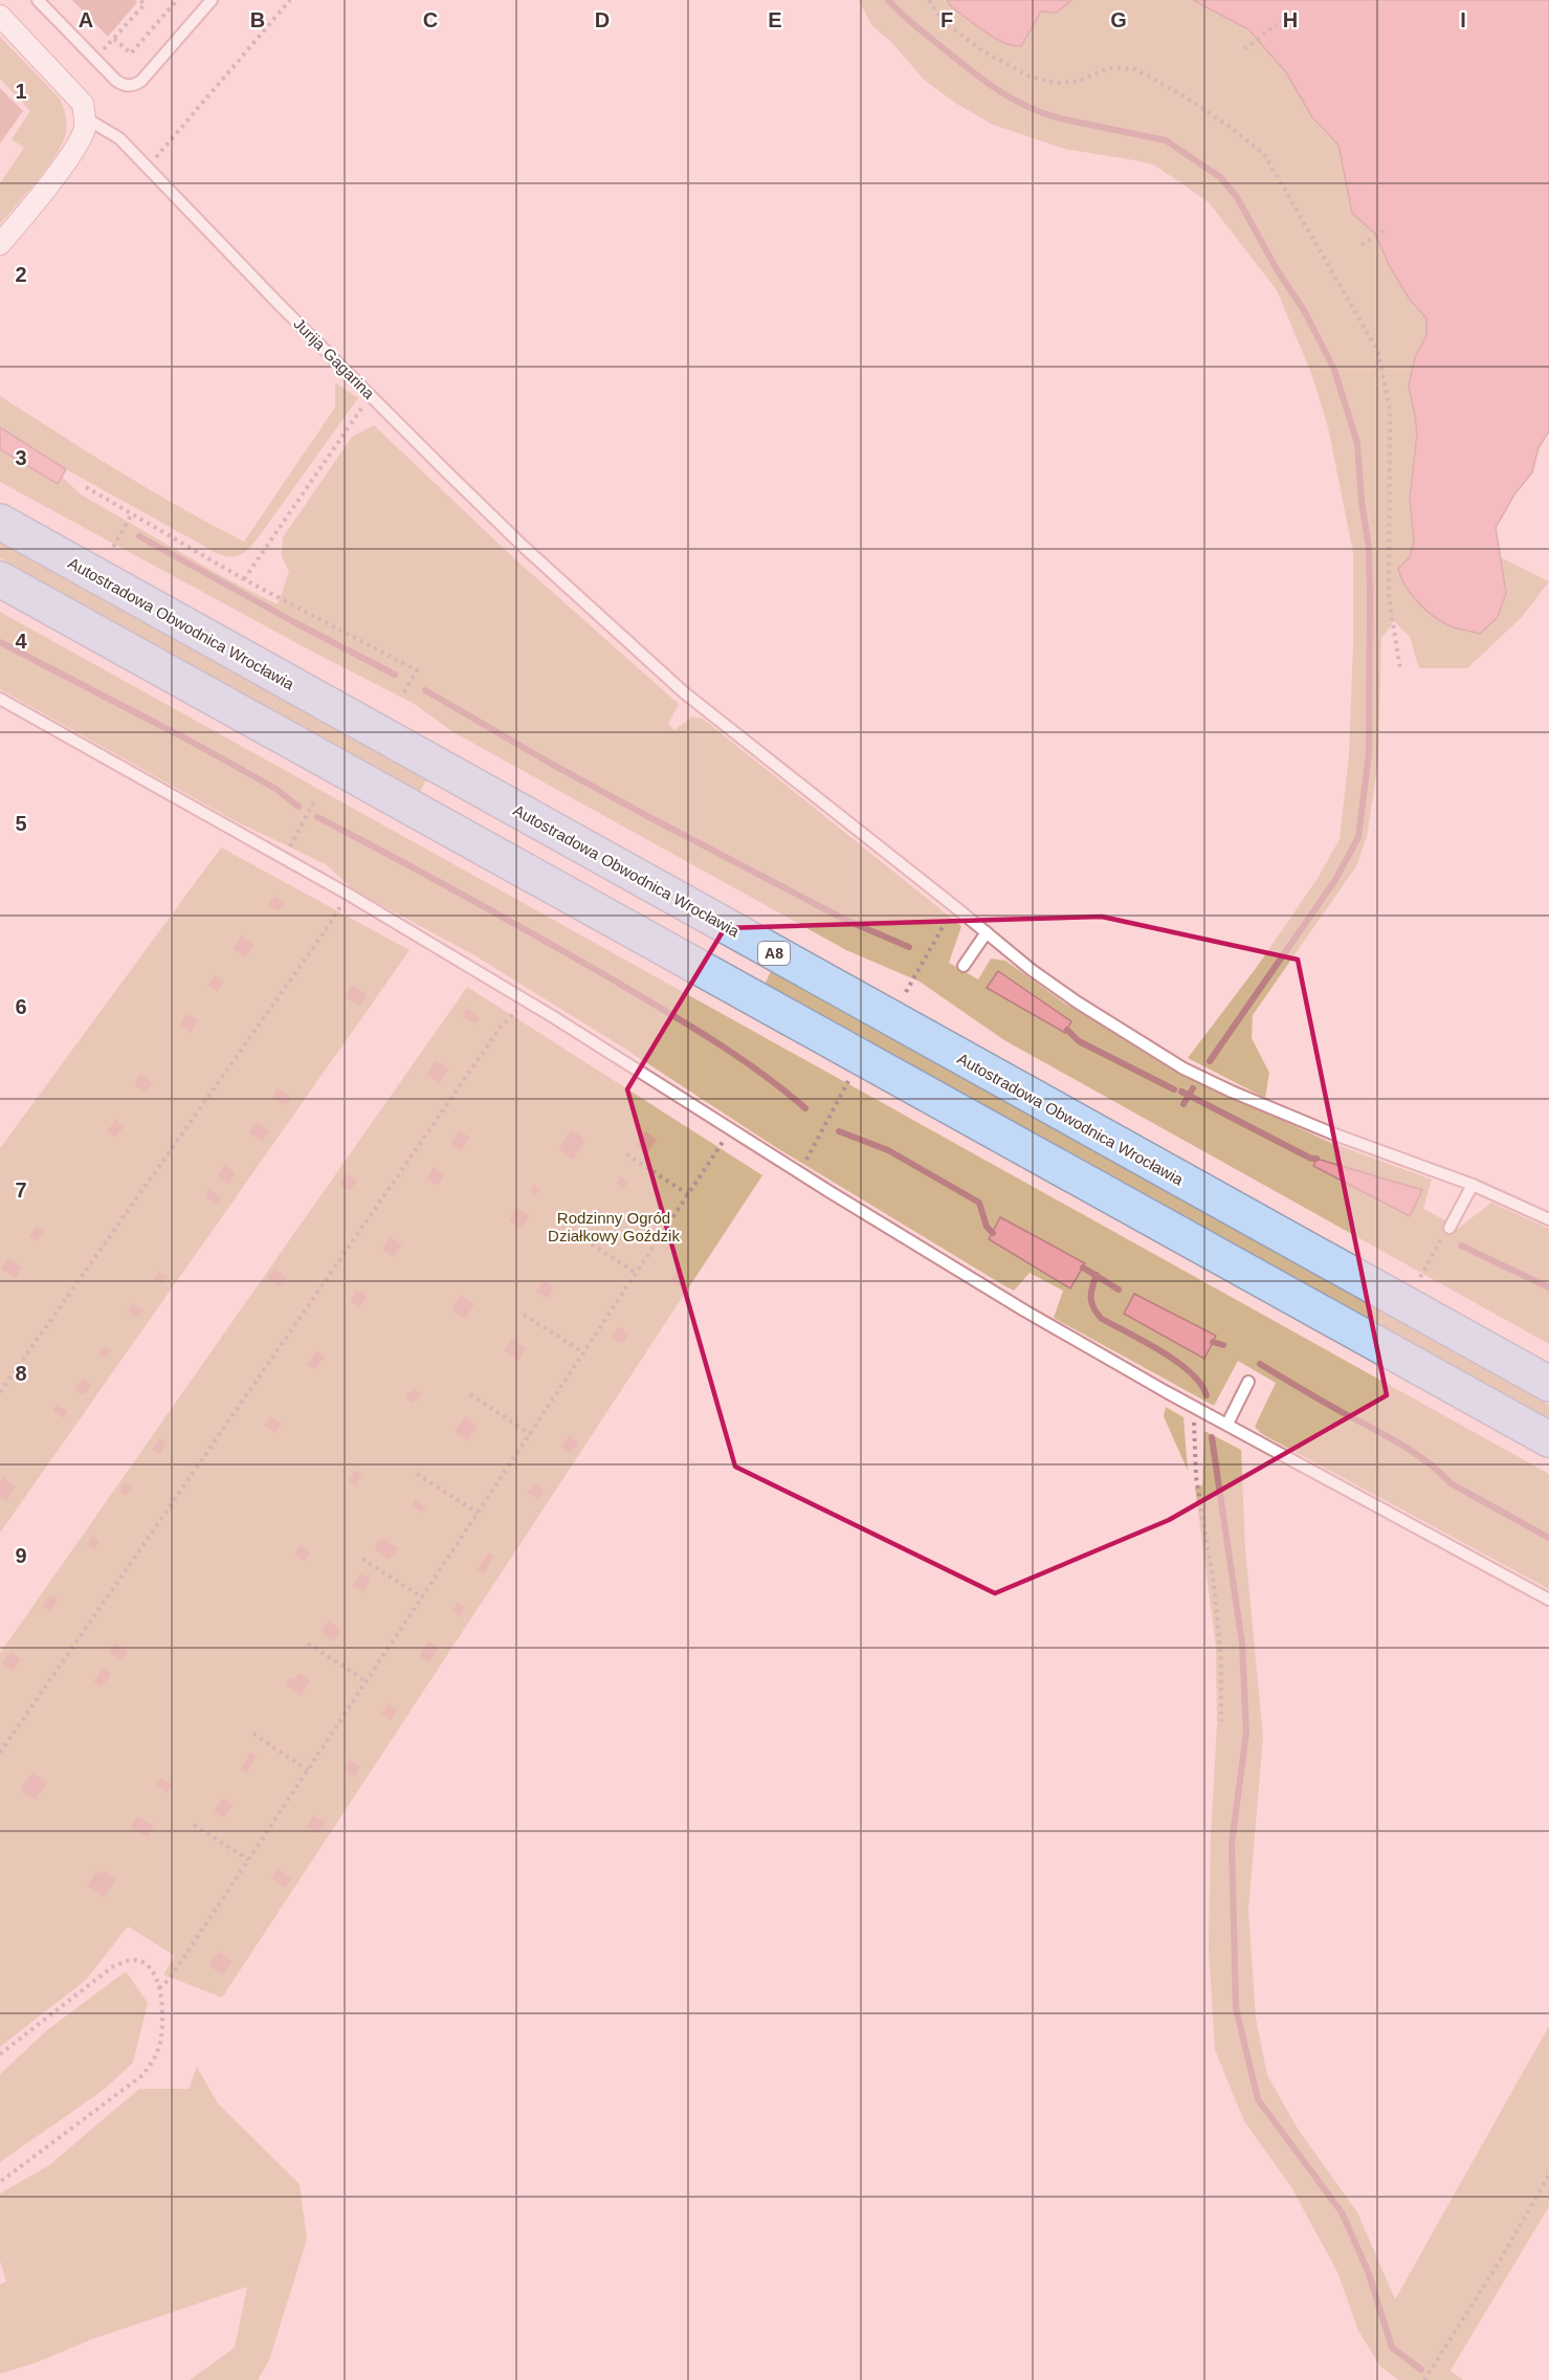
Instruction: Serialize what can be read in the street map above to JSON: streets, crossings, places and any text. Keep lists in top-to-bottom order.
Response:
{
  "streets": {
    "highway": ["Autostradowa Obwodnica Wrocławia", "A8"],
    "lane": ["Jurija Gagarina"]
  },
  "parks": ["Rodzinny Ogród Działkowy Goździk"],
  "grid": {
    "columns": [
      "A",
      "B",
      "C",
      "D",
      "E",
      "F",
      "G",
      "H",
      "I"
    ],
    "rows": [
      "1",
      "2",
      "3",
      "4",
      "5",
      "6",
      "7",
      "8",
      "9"
    ]
  }
}
